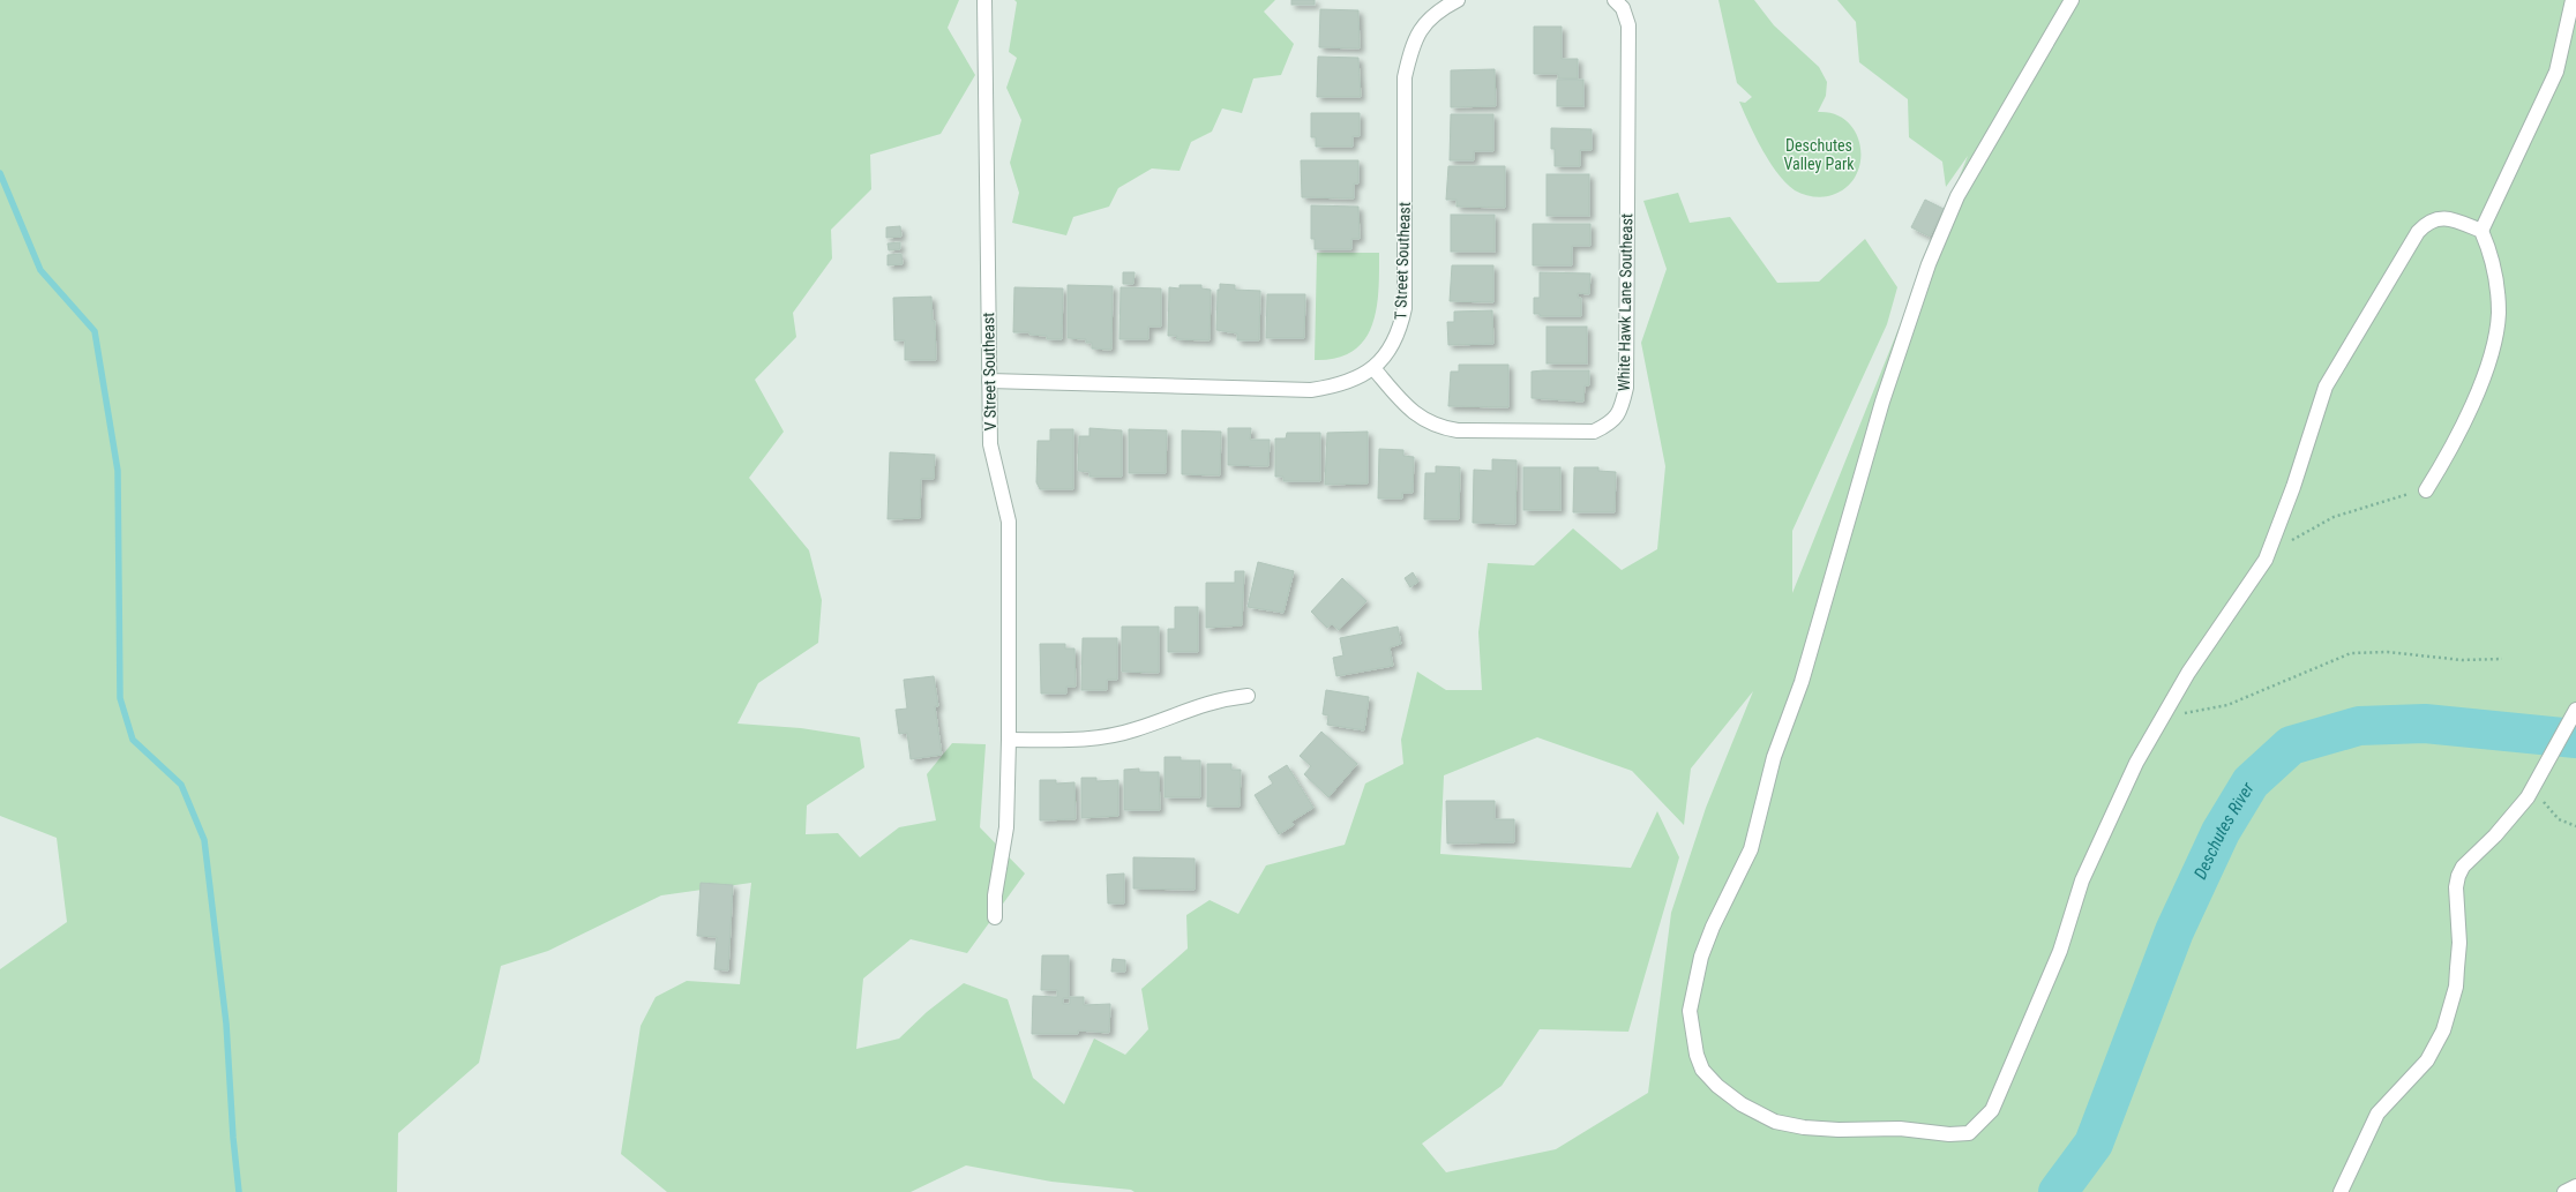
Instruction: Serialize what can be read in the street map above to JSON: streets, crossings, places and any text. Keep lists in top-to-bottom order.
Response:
{
  "streets": {
    "street": ["T Street Southeast", "White Hawk Lane Southeast", "V Street Southeast"]
  },
  "crossings": [
    ["T Street Southeast", "White Hawk Lane Southeast"],
    ["T Street Southeast", "V Street Southeast"]
  ],
  "water": ["Deschutes River"],
  "parks": ["Deschutes Valley Park"]
}
